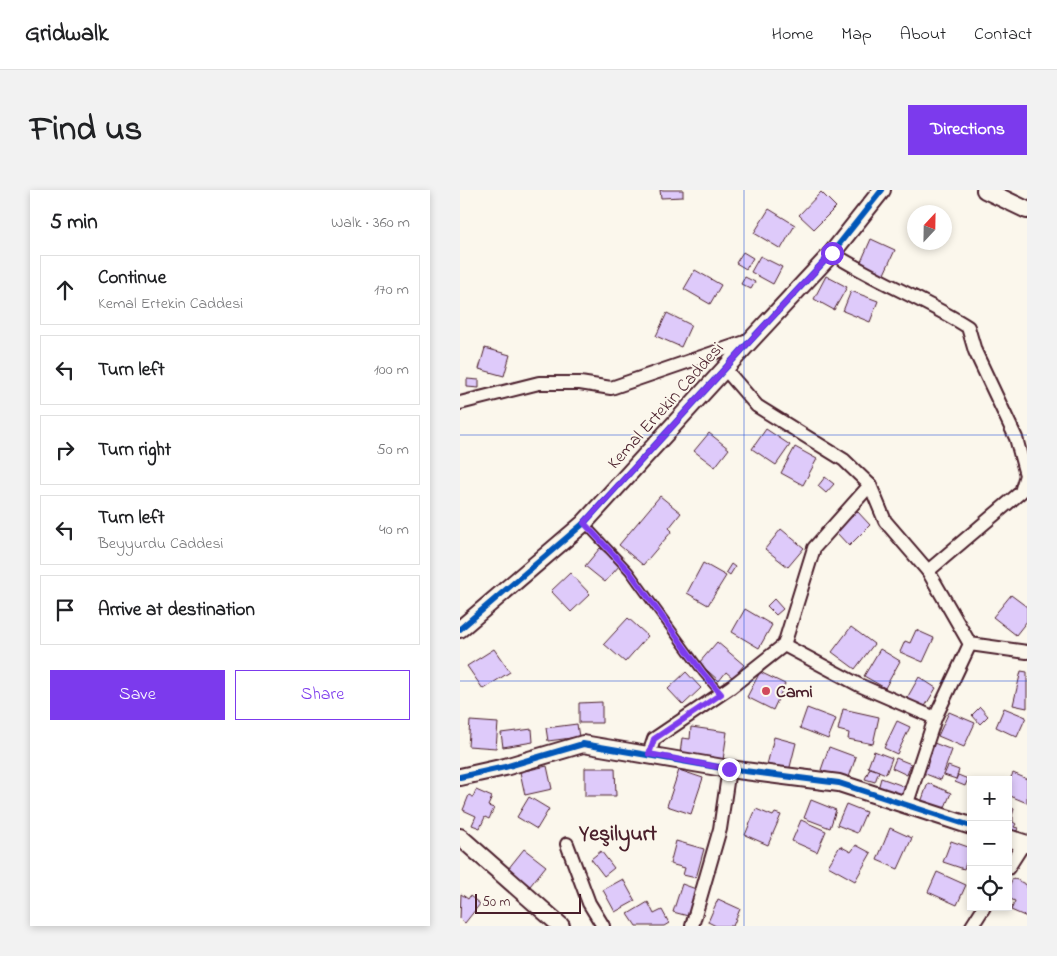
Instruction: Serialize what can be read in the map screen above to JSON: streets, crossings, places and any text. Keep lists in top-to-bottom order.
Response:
{
  "streets": {
    "street": ["Kemal Ertekin Caddesi"]
  },
  "districts": ["Yeşilyurt"],
  "places": ["Cami"],
  "scale_bar": "50 m",
  "north": "top",
  "page": {
    "header": "Gridwalk",
    "nav": [
      "Home",
      "Map",
      "About",
      "Contact"
    ],
    "title": "Find us",
    "buttons": [
      "Directions",
      ["Save", "Share"]
    ],
    "heading": ["5 min", "Walk · 360 m"],
    "list": [
      ["Continue", "Kemal Ertekin Caddesi", "170 m"],
      ["Turn left", "100 m"],
      ["Turn right", "50 m"],
      ["Turn left", "Beyyurdu Caddesi", "40 m"],
      "Arrive at destination"
    ],
    "map_buttons": ["+", "−"],
    "scale": "50 m"
  }
}
